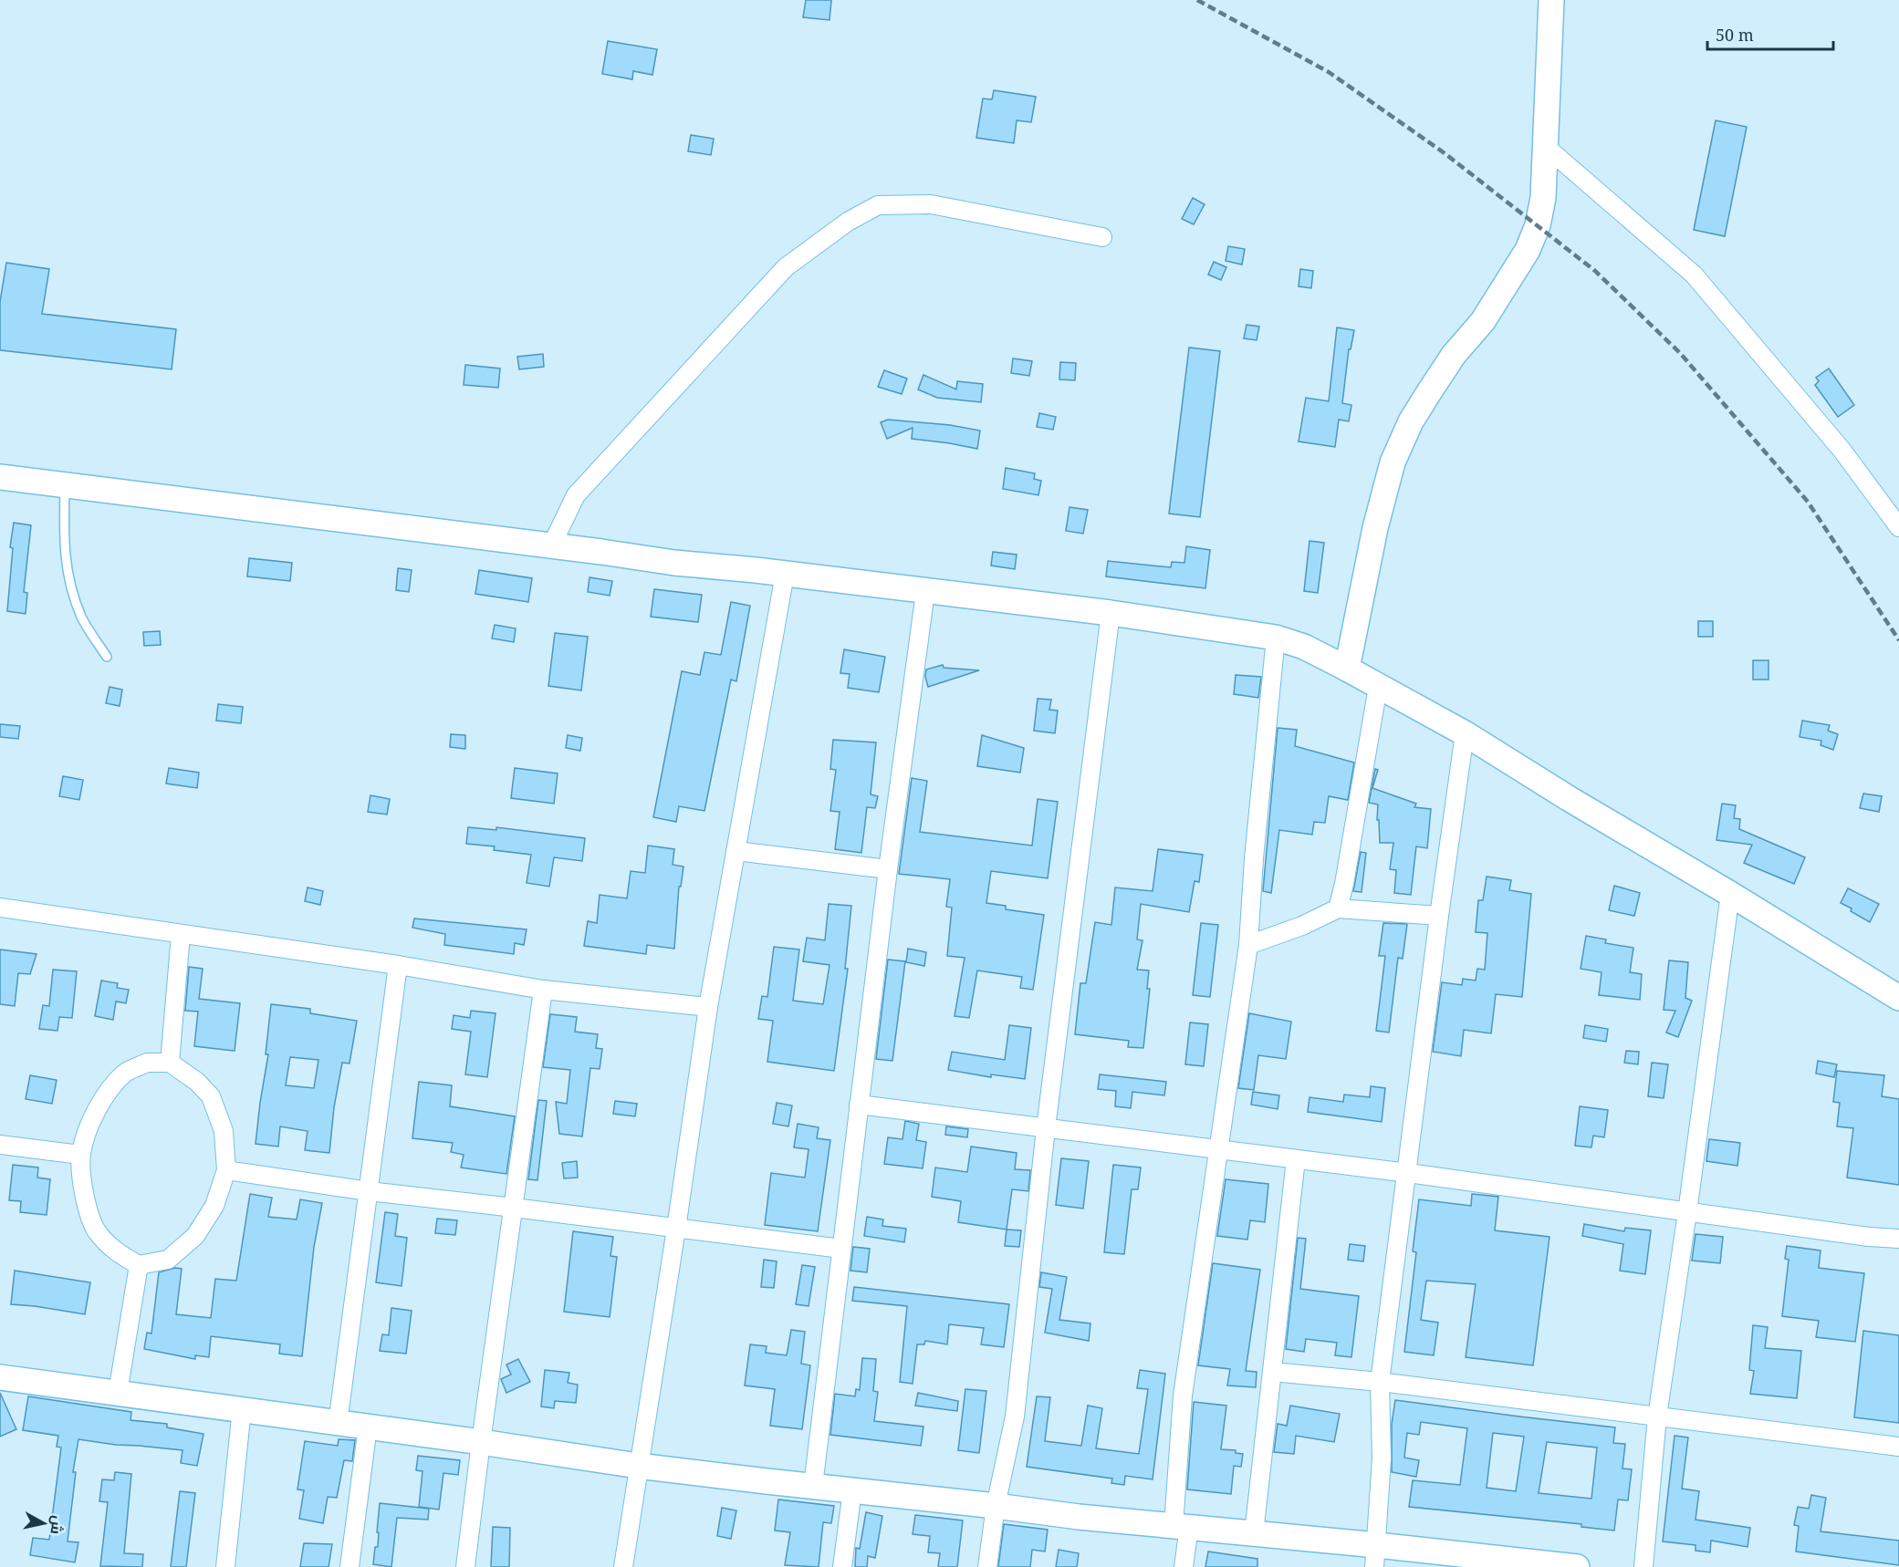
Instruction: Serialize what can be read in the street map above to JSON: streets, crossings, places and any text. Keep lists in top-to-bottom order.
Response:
{
  "scale_bar": "50 m",
  "north": "right"
}
